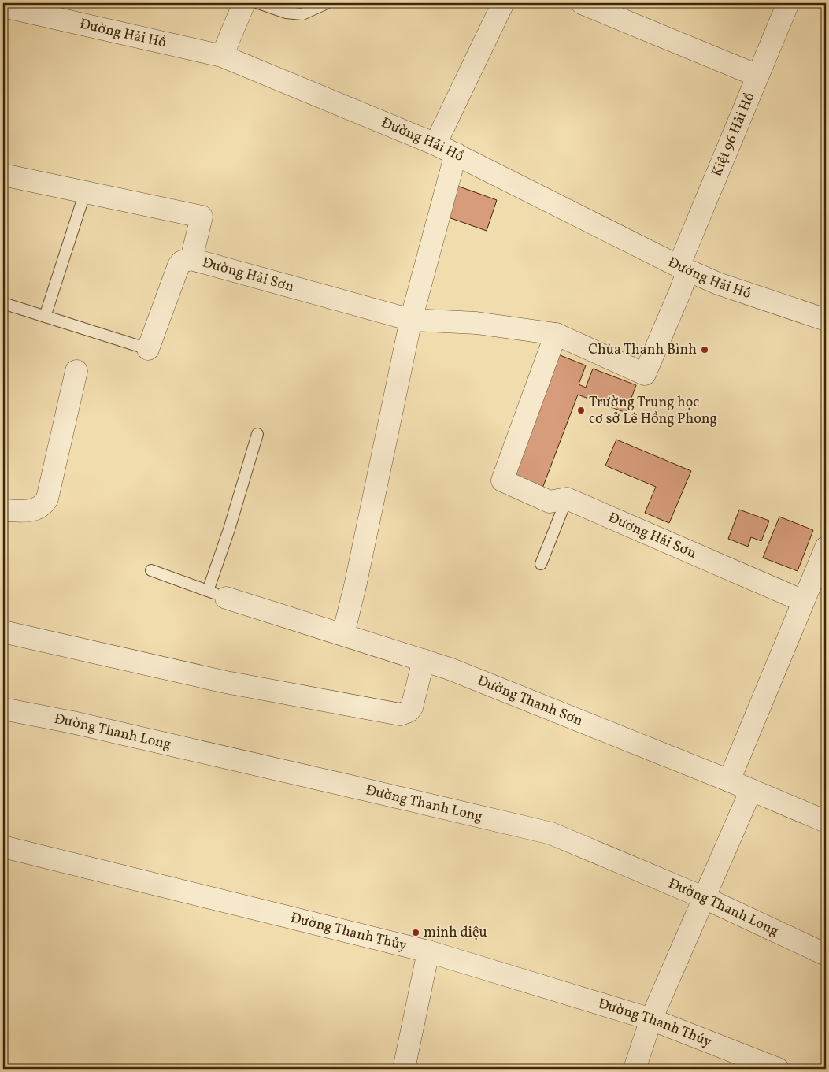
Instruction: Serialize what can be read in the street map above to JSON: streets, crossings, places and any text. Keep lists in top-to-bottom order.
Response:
{
  "streets": {
    "street": [
      "Đường Hải Hồ",
      "Kiệt 96 Hải Hồ",
      "Đường Hải Sơn",
      "Đường Thanh Sơn",
      "Đường Thanh Long",
      "Đường Thanh Thủy"
    ]
  },
  "crossings": [
    ["Đường Hải Hồ", "Kiệt 96 Hải Hồ"],
    ["Kiệt 96 Hải Hồ", "Đường Hải Sơn"]
  ],
  "places": ["Chùa Thanh Bình", "Trường Trung học cơ sở Lê Hồng Phong", "minh diệu"]
}
